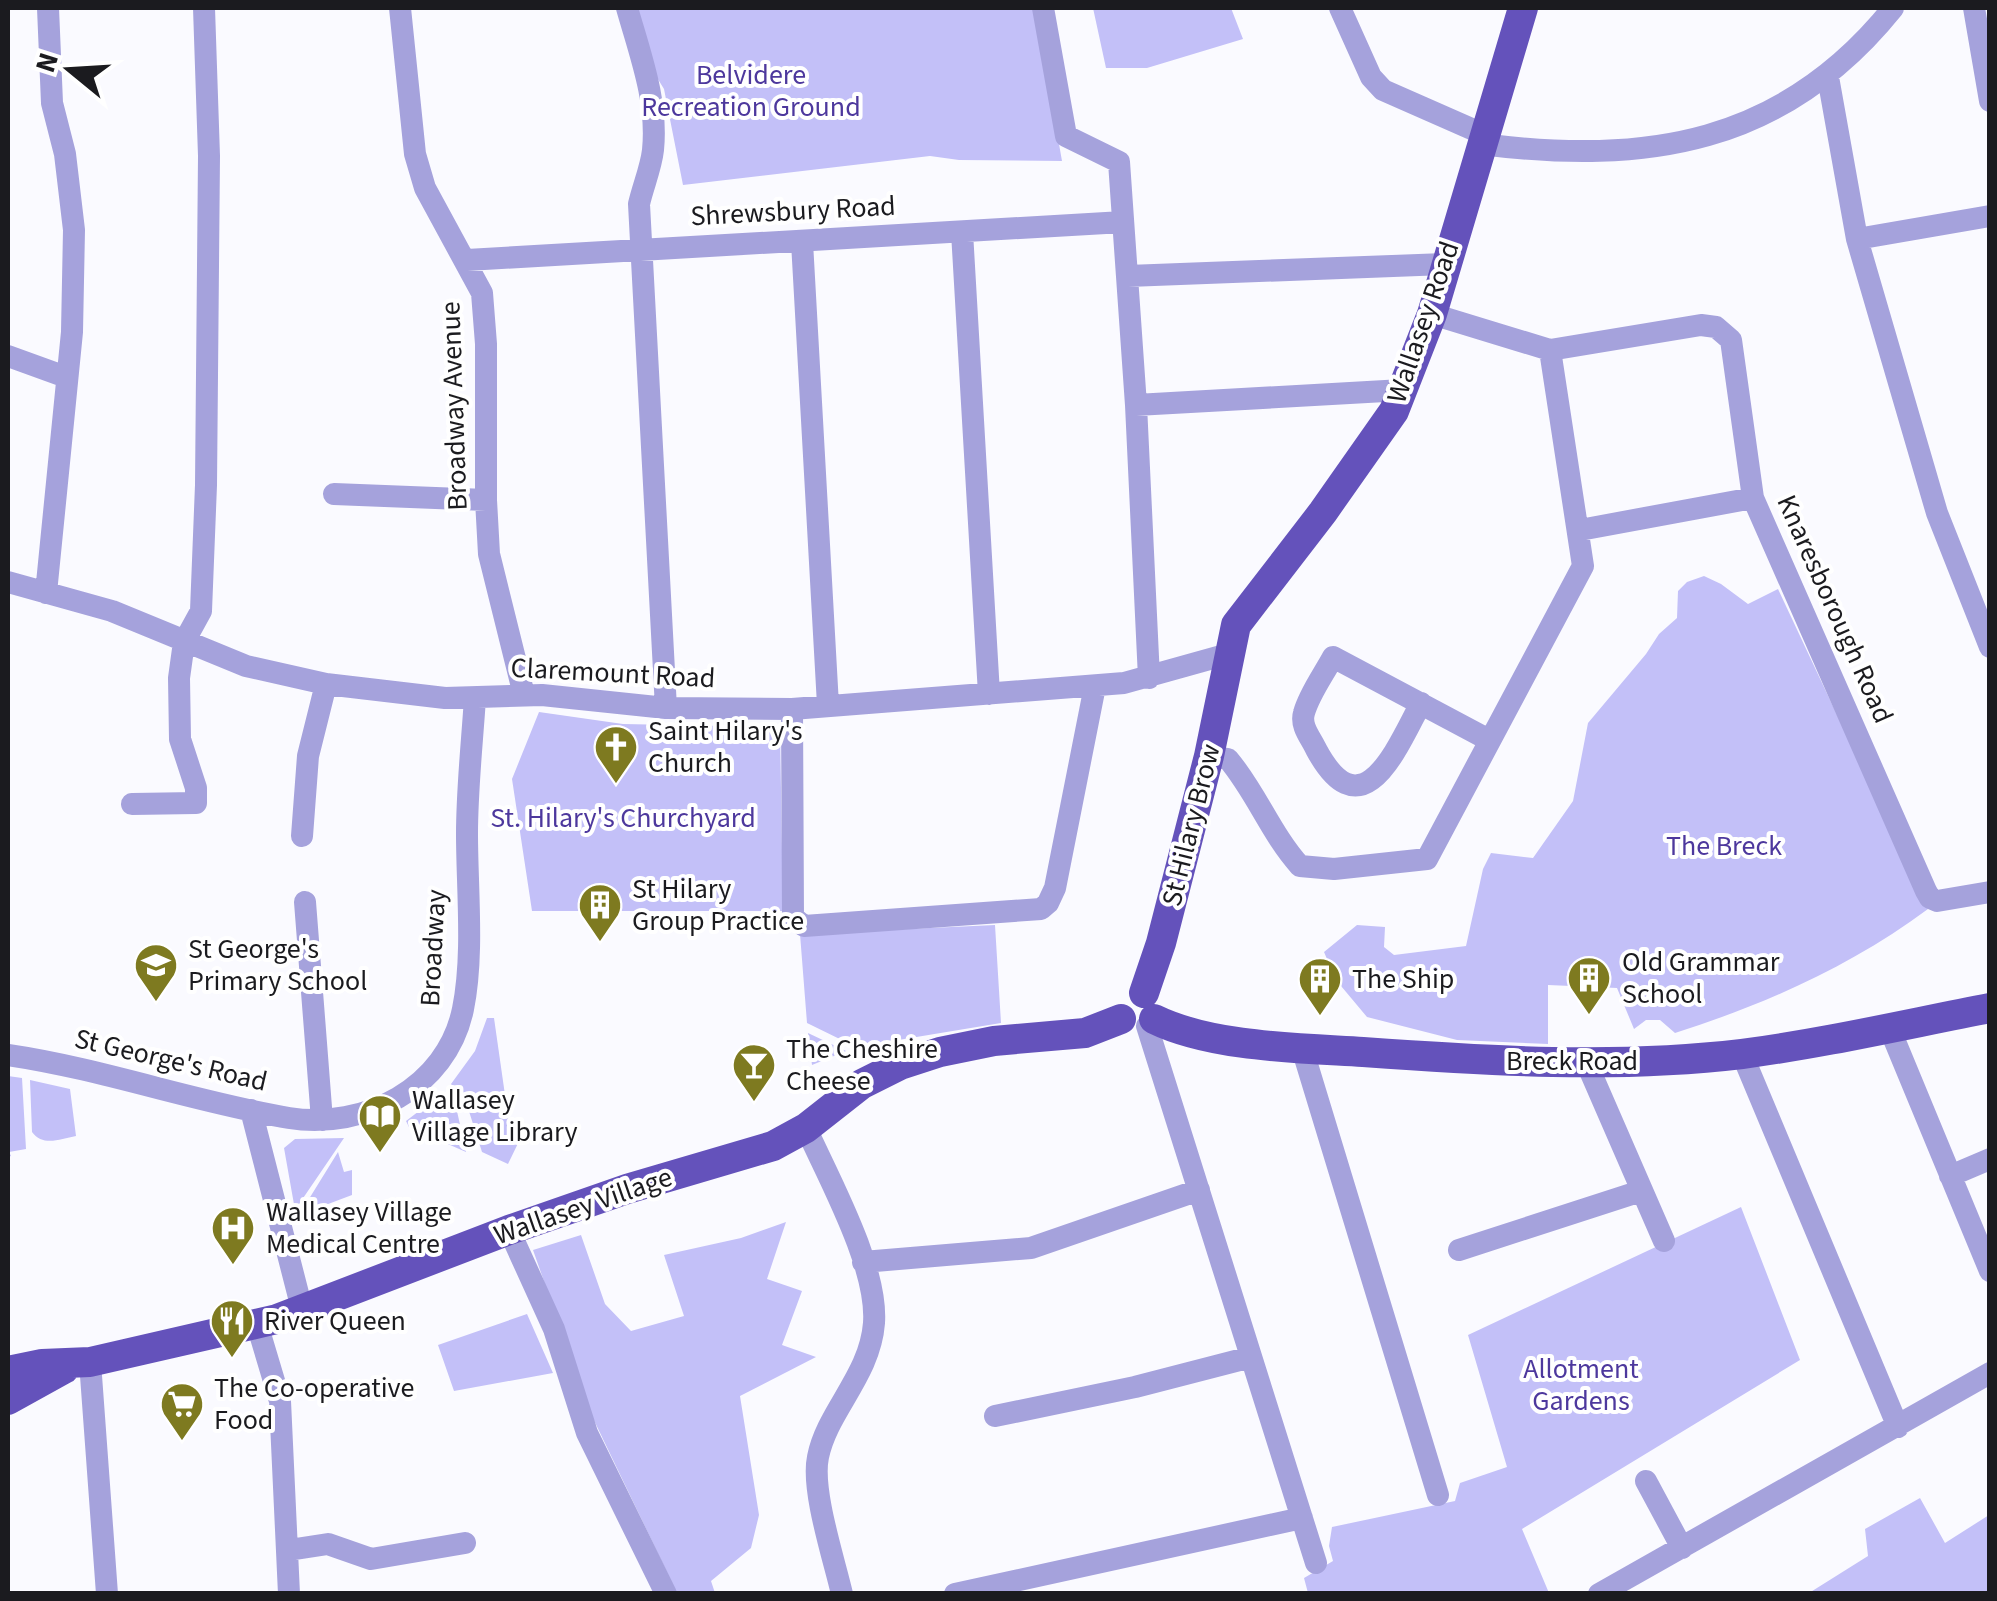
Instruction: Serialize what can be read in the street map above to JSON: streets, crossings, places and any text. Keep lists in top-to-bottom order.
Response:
{
  "streets": {
    "main road": [
      "Wallasey Road",
      "St Hilary Brow",
      "Breck Road",
      "Wallasey Village"
    ],
    "street": [
      "Shrewsbury Road",
      "Broadway Avenue",
      "Knaresborough Road",
      "Claremount Road",
      "Broadway",
      "St George's Road"
    ]
  },
  "crossings": [
    ["Shrewsbury Road", "Broadway Avenue"],
    ["Wallasey Road", "Knaresborough Road"],
    ["Wallasey Road", "Claremount Road"],
    ["Wallasey Road", "St Hilary Brow"],
    ["Broadway Avenue", "Claremount Road"],
    ["Claremount Road", "St Hilary Brow"],
    ["Claremount Road", "Broadway"],
    ["St Hilary Brow", "Breck Road"],
    ["Broadway", "St George's Road"]
  ],
  "parks": [
    "Belvidere Recreation Ground",
    "St. Hilary's Churchyard",
    "The Breck",
    "Allotment Gardens"
  ],
  "places": {
    "church": ["Saint Hilary's Church"],
    "building": ["St Hilary Group Practice", "Old Grammar School", "The Ship"],
    "school or university": ["St George's Primary School"],
    "bar": ["The Cheshire Cheese"],
    "library": ["Wallasey Village Library"],
    "hospital": ["Wallasey Village Medical Centre"],
    "restaurant": ["River Queen"],
    "supermarket": ["The Co-operative Food"]
  },
  "north": "left"
}
